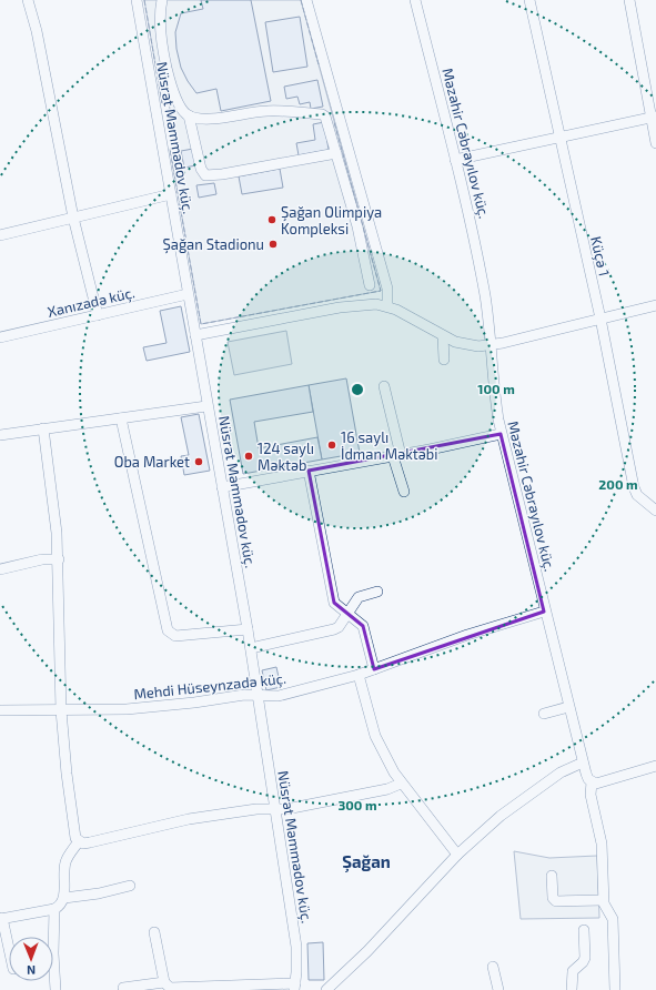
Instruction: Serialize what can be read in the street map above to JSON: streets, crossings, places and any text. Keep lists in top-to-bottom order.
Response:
{
  "streets": {
    "street": [
      "Nüsrət Məmmədov küç.",
      "Məzahir Cəbrayılov küç.",
      "Küçə 1",
      "Xanızadə küç.",
      "Mehdi Hüseynzadə küç."
    ]
  },
  "crossings": [
    ["Nüsrət Məmmədov küç.", "Xanızadə küç."],
    ["Nüsrət Məmmədov küç.", "Mehdi Hüseynzadə küç."],
    ["Məzahir Cəbrayılov küç.", "Mehdi Hüseynzadə küç."]
  ],
  "districts": ["Şağan"],
  "places": [
    "Şağan Olimpiya Kompleksi",
    "Şağan Stadionu",
    "16 saylı İdman Məktəbi",
    "124 saylı Məktəb",
    "Oba Market"
  ],
  "north": "bottom",
  "rings": ["100 m", "200 m", "300 m"]
}
